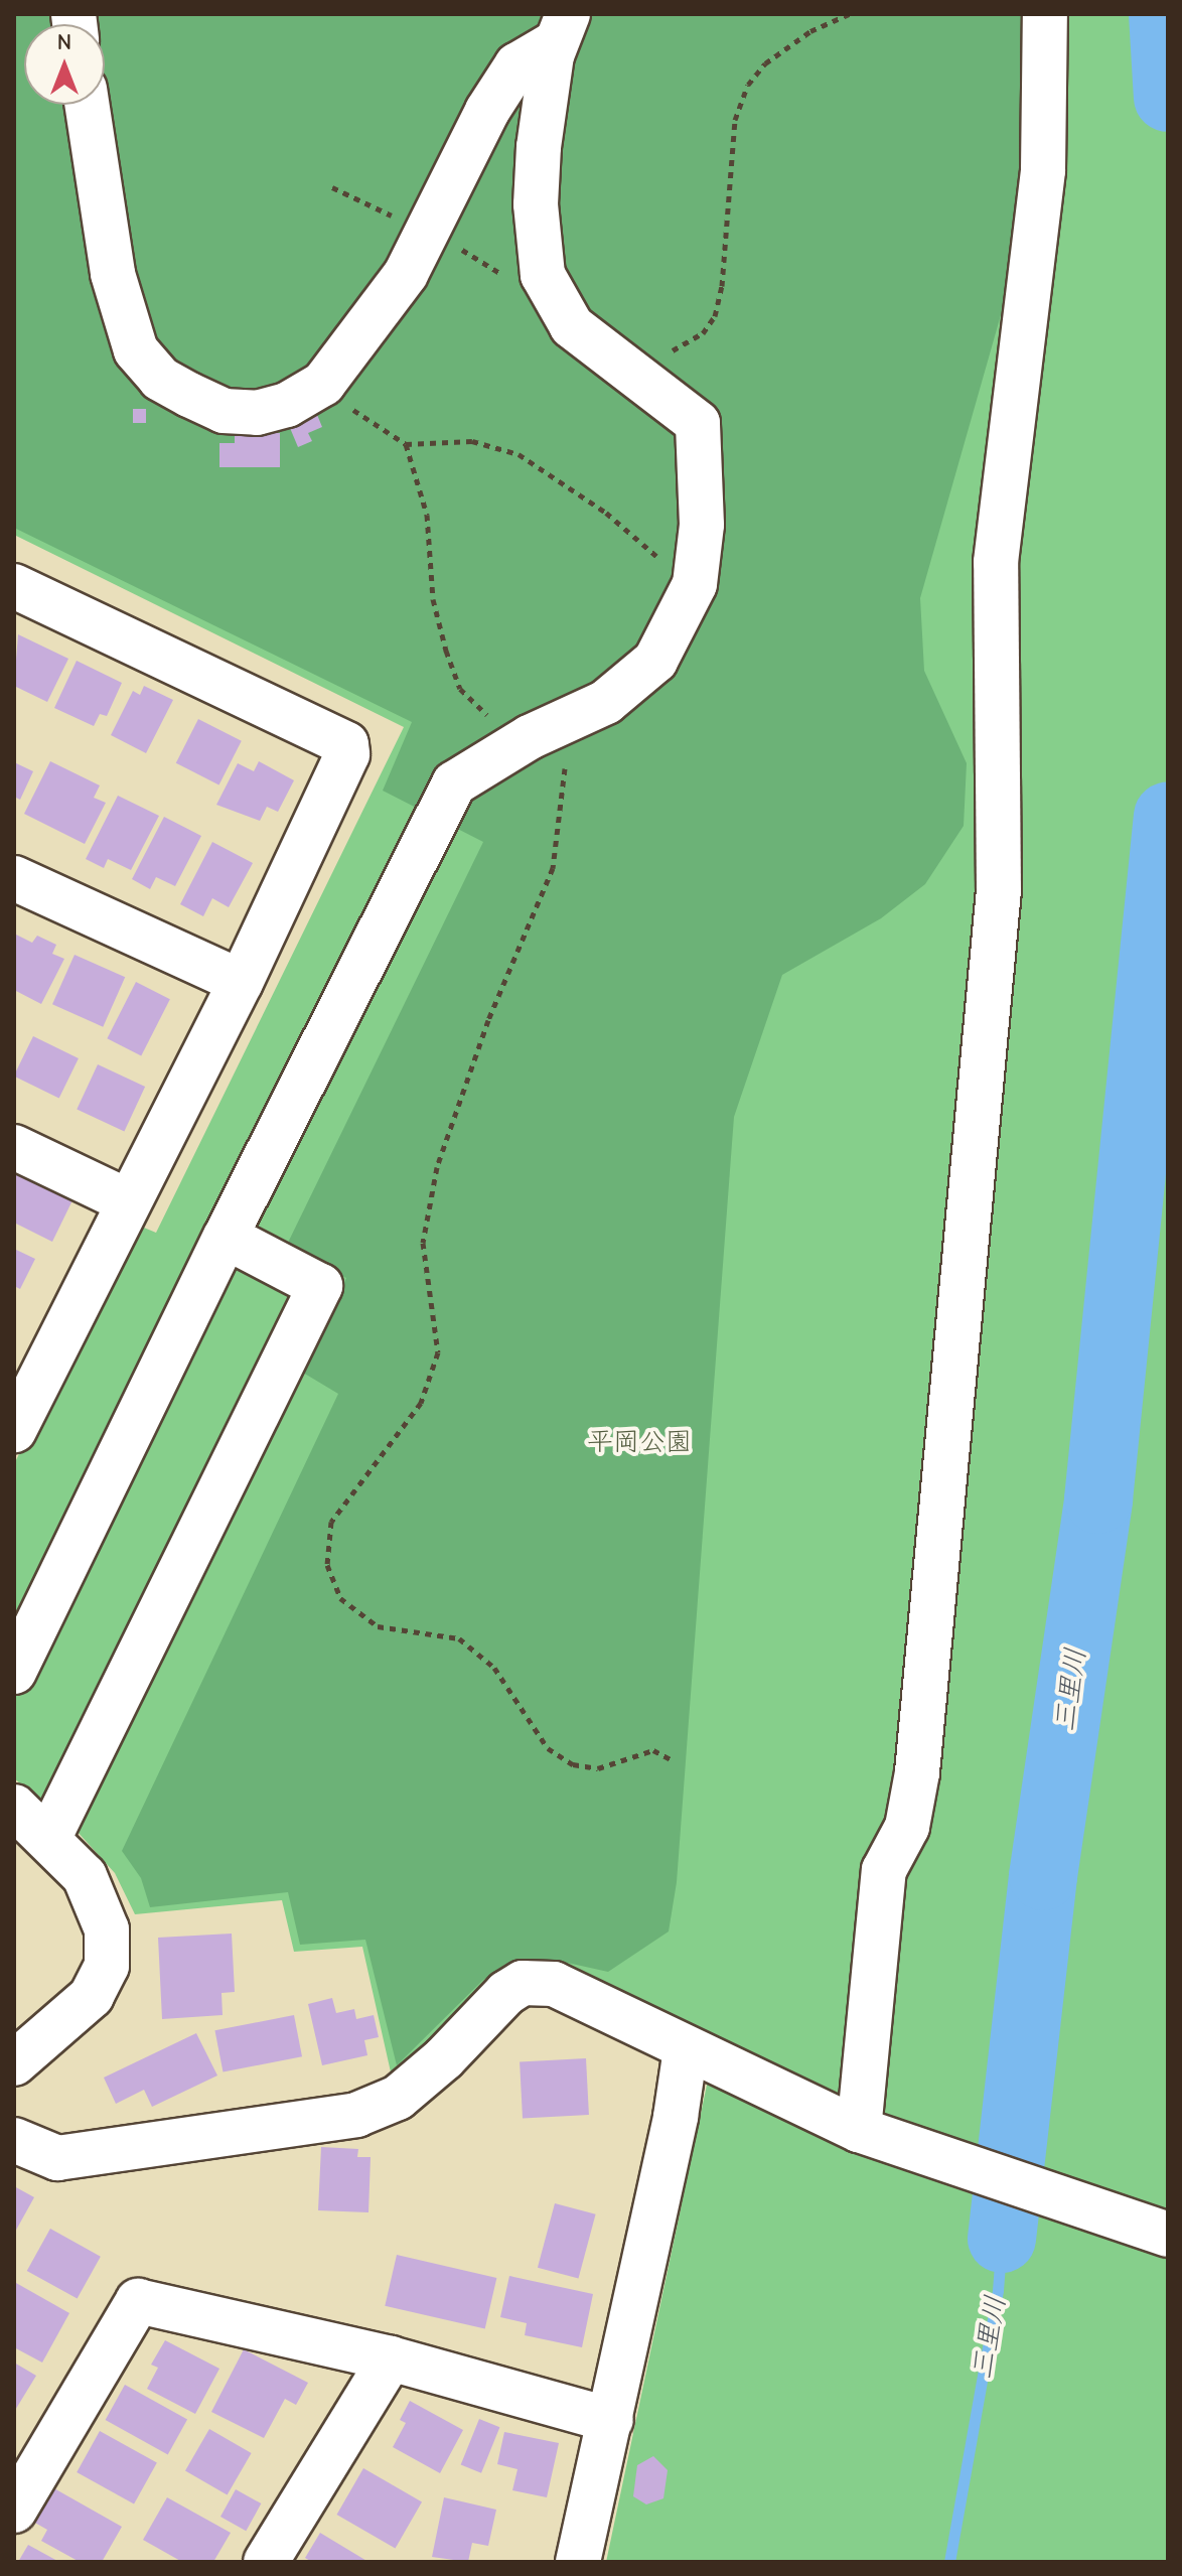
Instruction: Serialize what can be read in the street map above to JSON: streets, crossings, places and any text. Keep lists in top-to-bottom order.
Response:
{
  "water": ["三里川"],
  "parks": ["平岡公園"],
  "north": "top"
}
